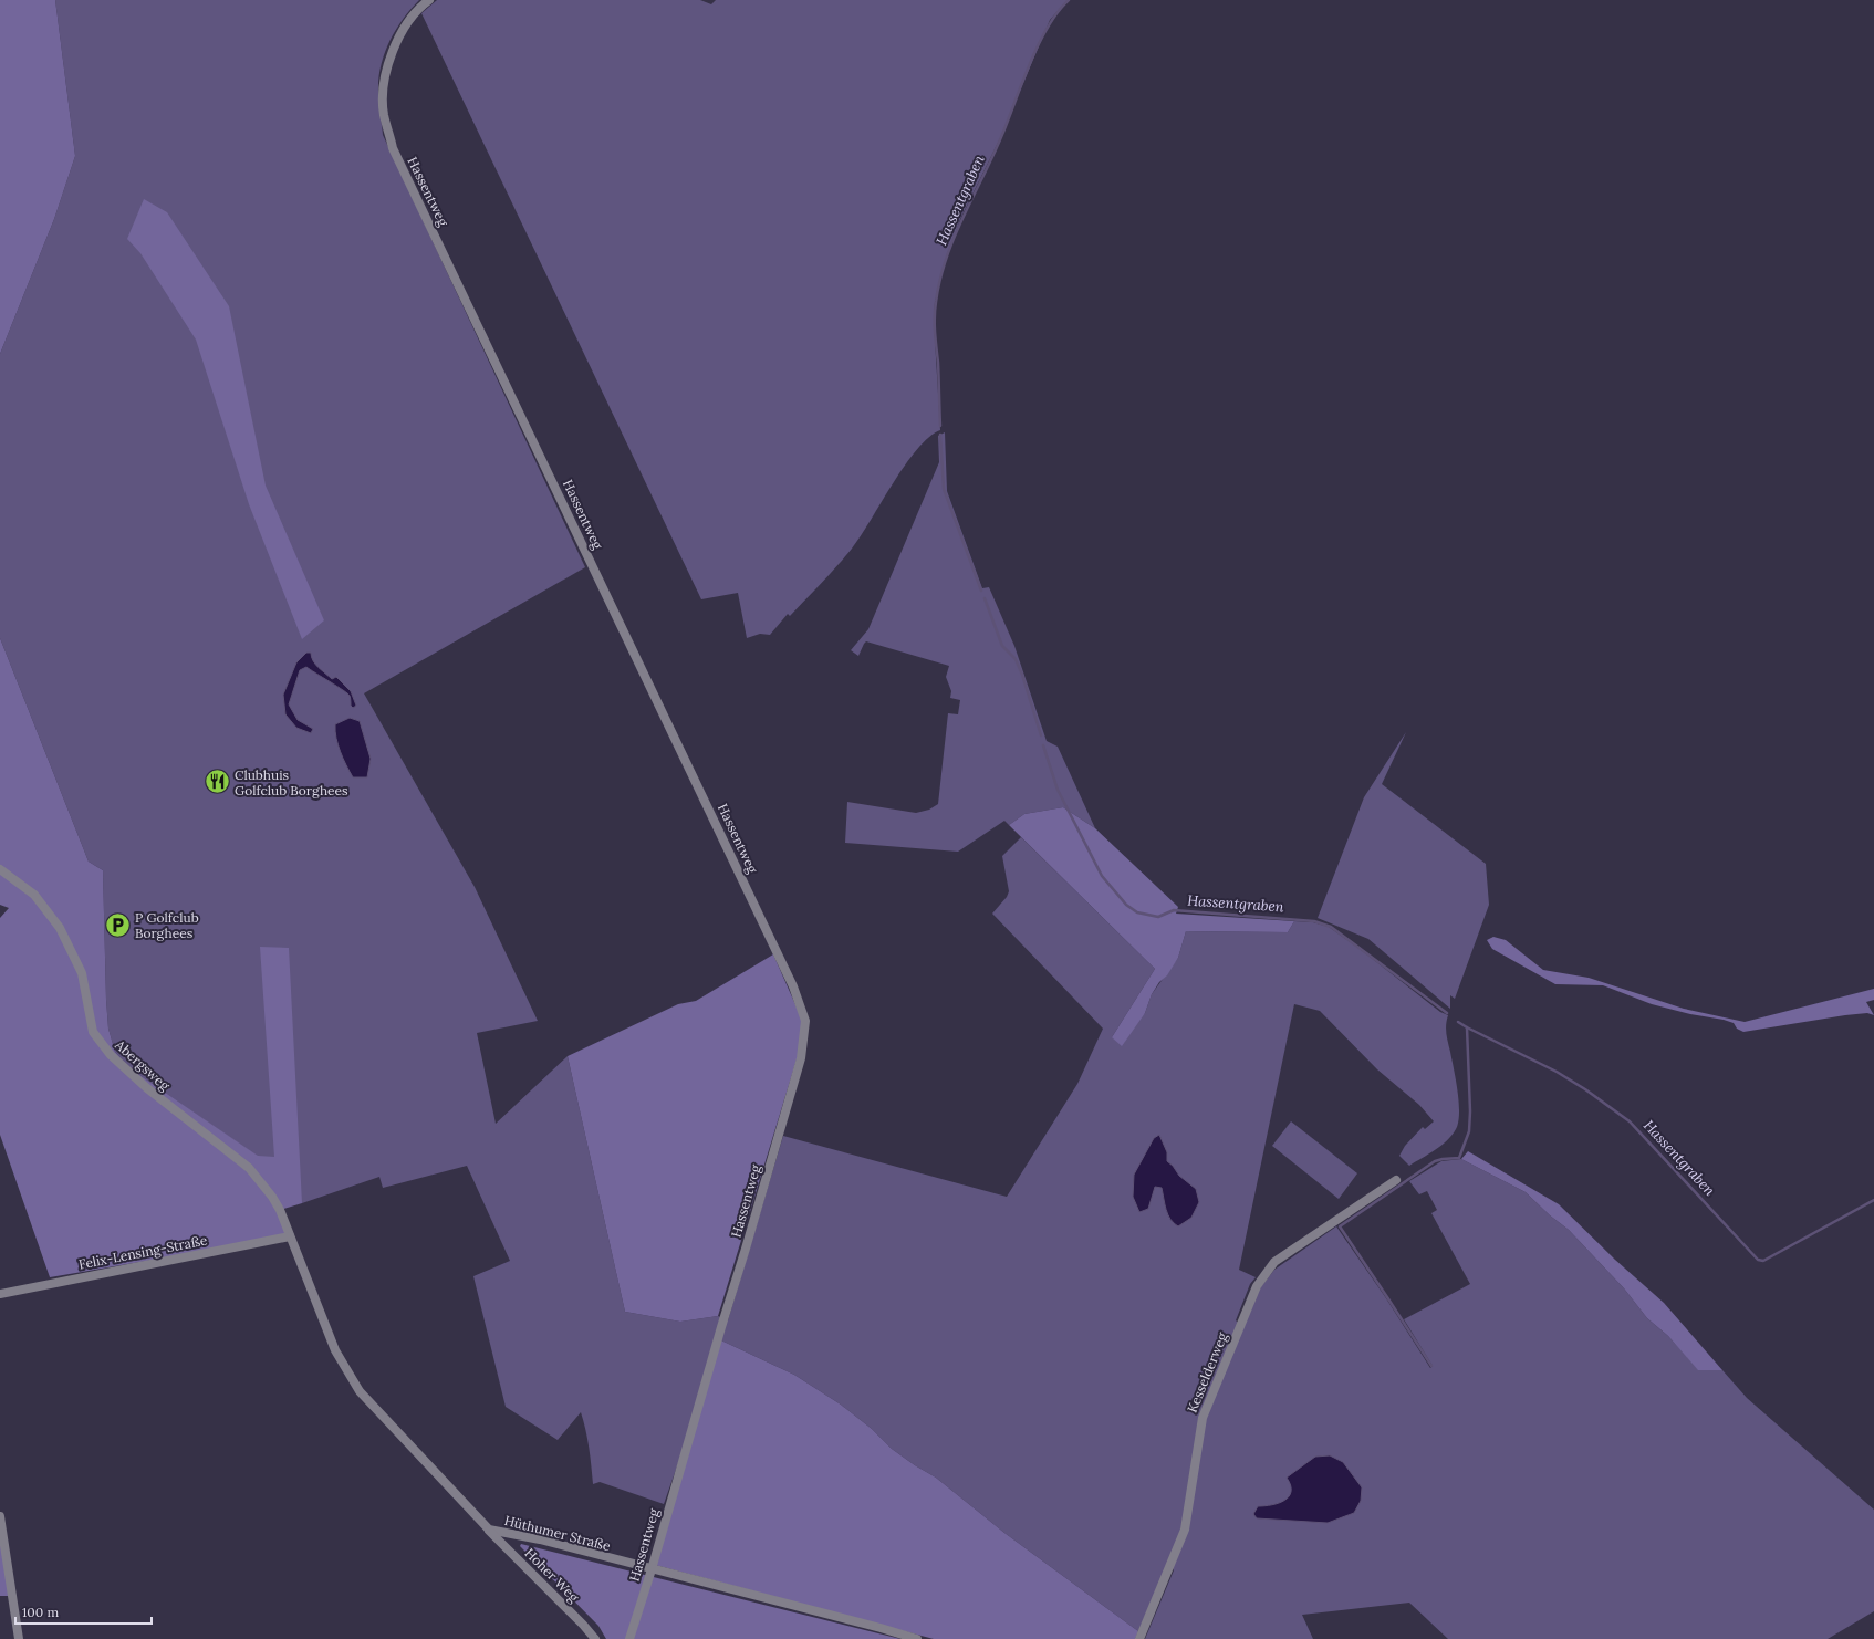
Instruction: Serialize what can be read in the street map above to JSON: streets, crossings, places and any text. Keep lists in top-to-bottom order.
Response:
{
  "streets": {
    "street": [
      "Hassentweg",
      "Abergsweg",
      "Felix-Lensing-Straße",
      "Kesselderweg",
      "Hüthumer Straße",
      "Hoher Weg"
    ]
  },
  "crossings": [
    ["Hassentweg", "Hüthumer Straße"],
    ["Abergsweg", "Felix-Lensing-Straße"],
    ["Abergsweg", "Hüthumer Straße"],
    ["Felix-Lensing-Straße", "Hüthumer Straße"],
    ["Hüthumer Straße", "Hoher Weg"]
  ],
  "water": ["Hassentgraben"],
  "places": {
    "restaurant": ["Clubhuis Golfclub Borghees"],
    "parking": ["P Golfclub Borghees"]
  },
  "scale_bar": "100 m"
}
